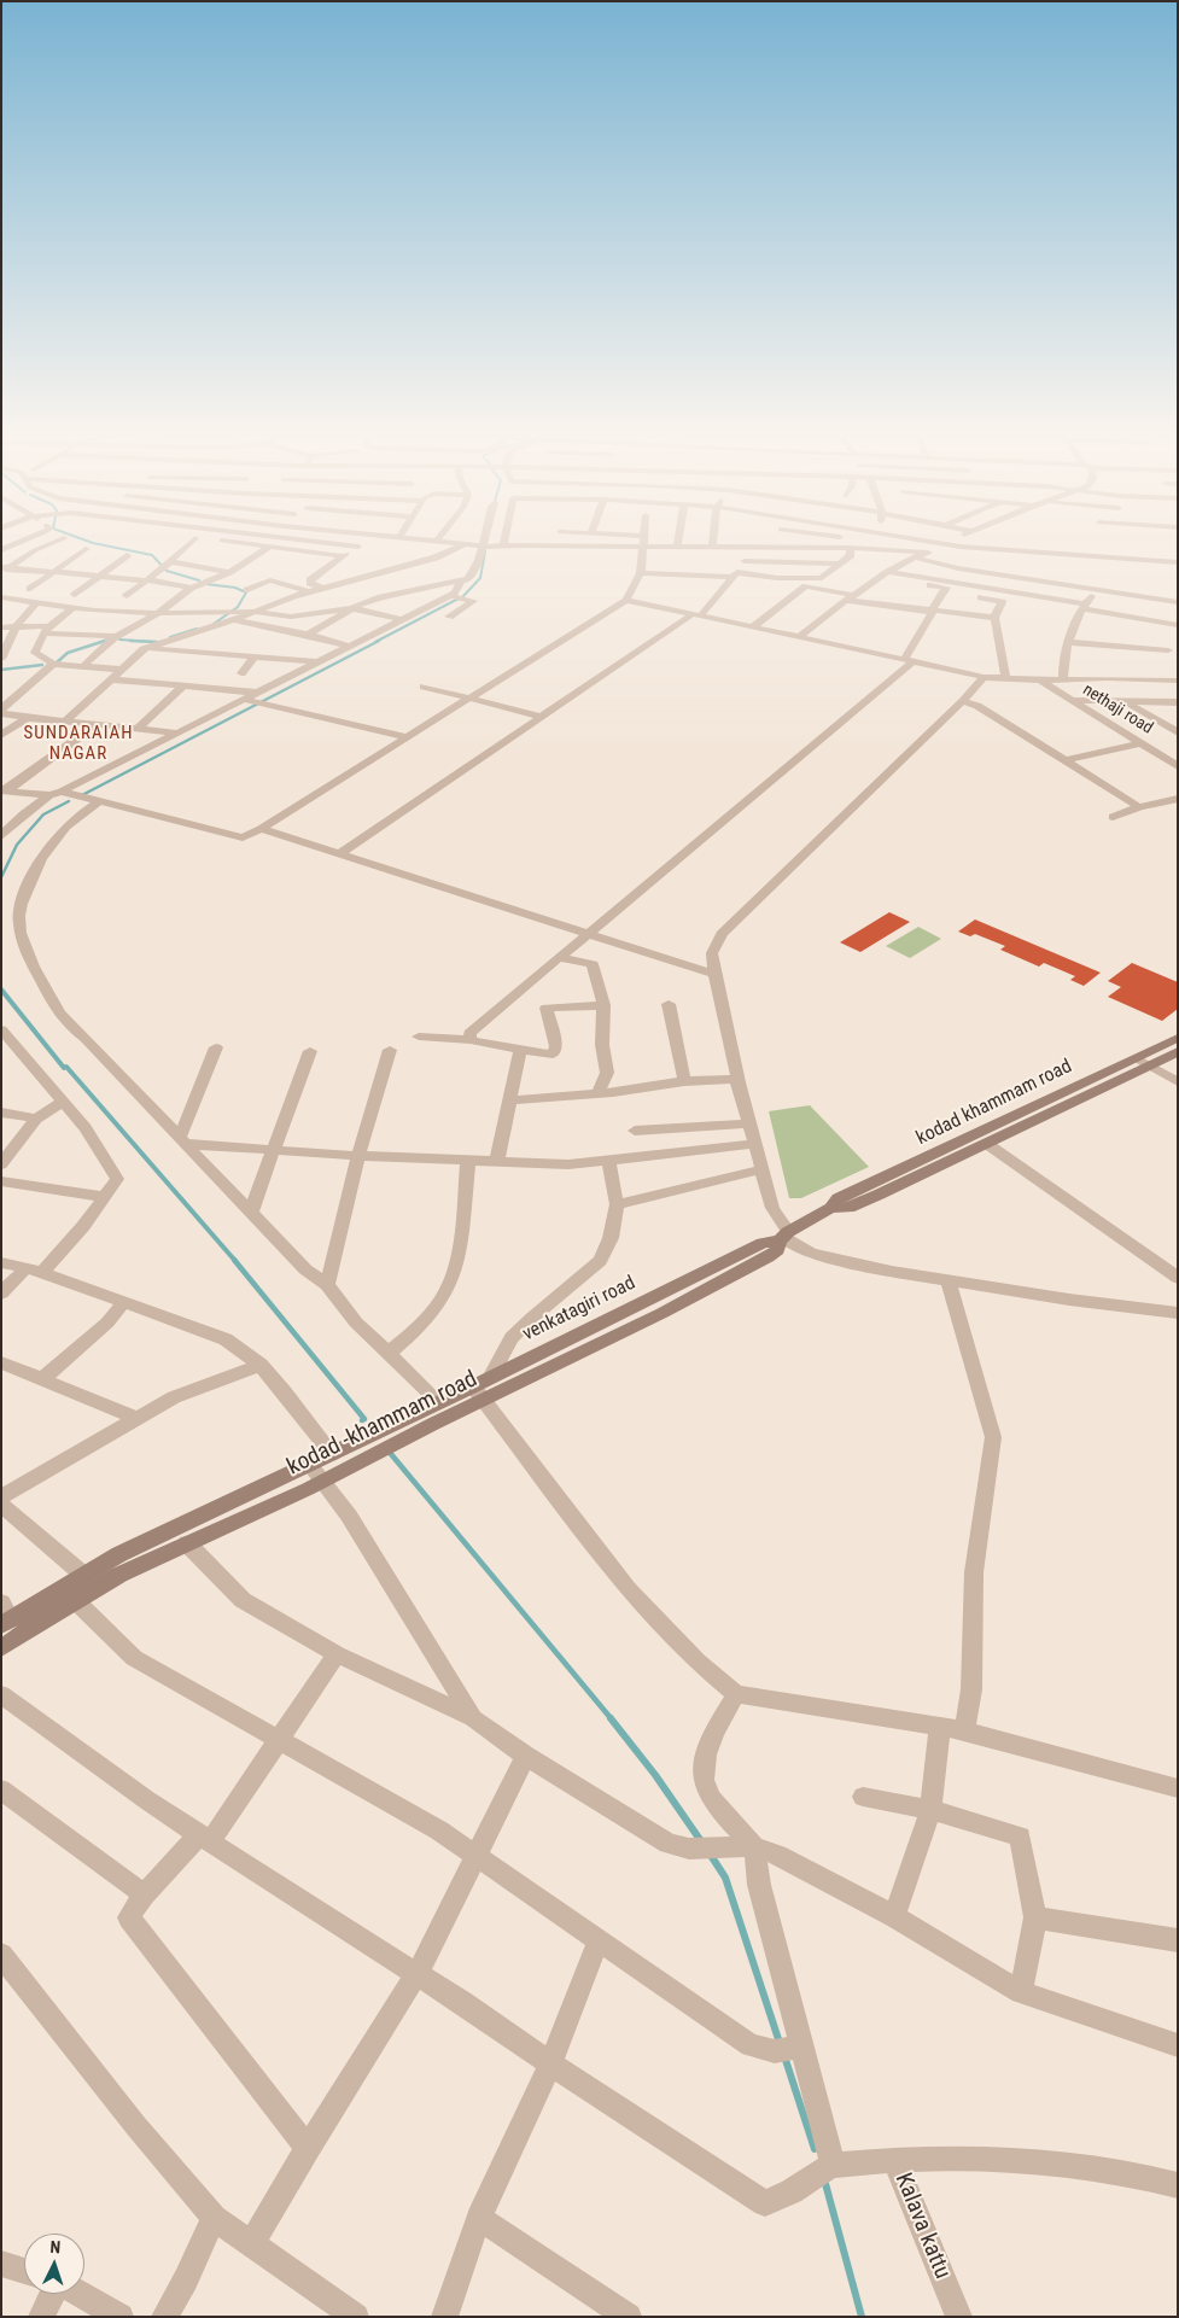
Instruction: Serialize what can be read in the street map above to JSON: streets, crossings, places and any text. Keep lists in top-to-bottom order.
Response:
{
  "streets": {
    "main road": ["kodad khammam road", "venkatagiri road", "kodad -khammam road"],
    "street": ["nethaji road", "Kalava kattu"]
  },
  "crossings": [
    ["kodad khammam road", "venkatagiri road"],
    ["kodad khammam road", "kodad -khammam road"],
    ["venkatagiri road", "kodad -khammam road"]
  ],
  "districts": ["SUNDARAIAH NAGAR"],
  "north": "top"
}
